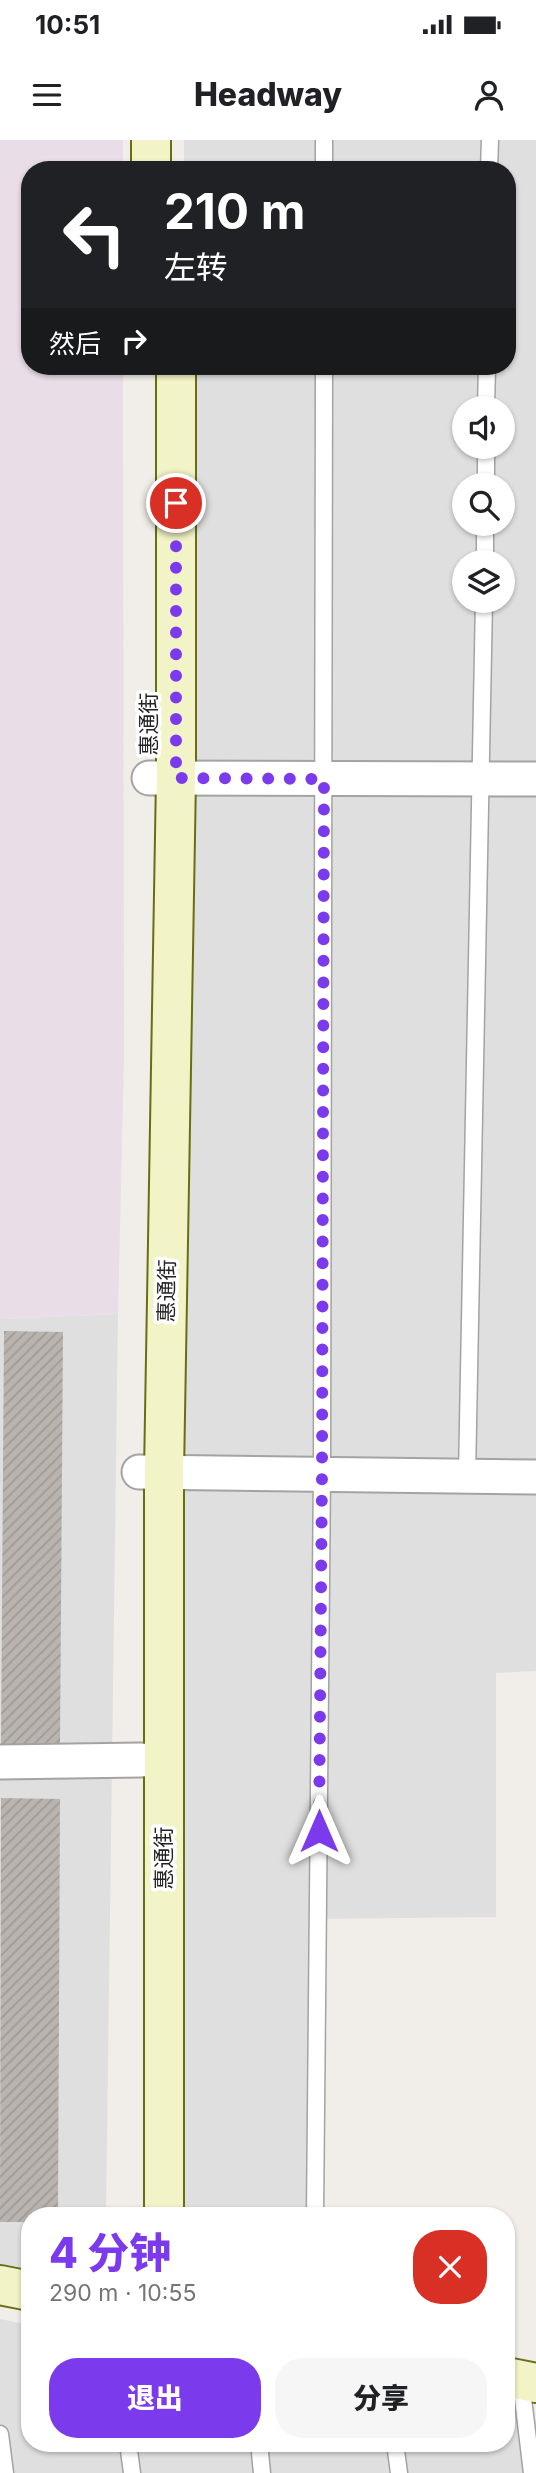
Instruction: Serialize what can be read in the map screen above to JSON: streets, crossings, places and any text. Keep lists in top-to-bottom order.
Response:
{
  "streets": {
    "street": ["惠通街"]
  },
  "page": {
    "status": "10:51",
    "header": "Headway",
    "turn": ["210 m", "左转"],
    "then": "然后",
    "heading": ["4 分钟", "290 m · 10:55"],
    "buttons": ["退出", "分享"]
  }
}
